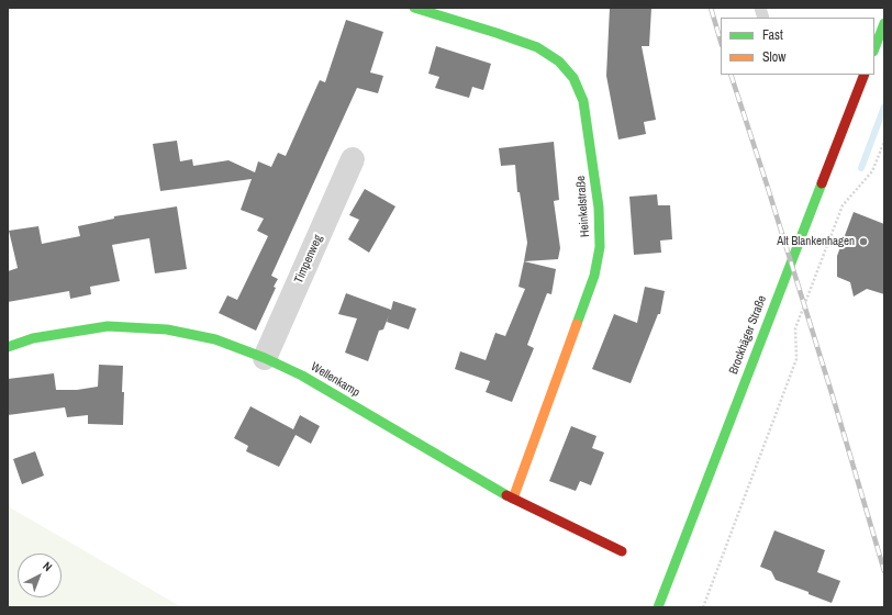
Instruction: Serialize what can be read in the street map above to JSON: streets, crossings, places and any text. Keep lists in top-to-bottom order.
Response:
{
  "streets": {
    "street": [
      "Heinkelstraße",
      "Timpenweg",
      "Brockhäger Straße",
      "Wellenkamp"
    ]
  },
  "crossings": [
    ["Heinkelstraße", "Wellenkamp"],
    ["Timpenweg", "Wellenkamp"]
  ],
  "places": ["Alt Blankenhagen"],
  "legend": ["Fast", "Slow"],
  "north": "top right"
}
